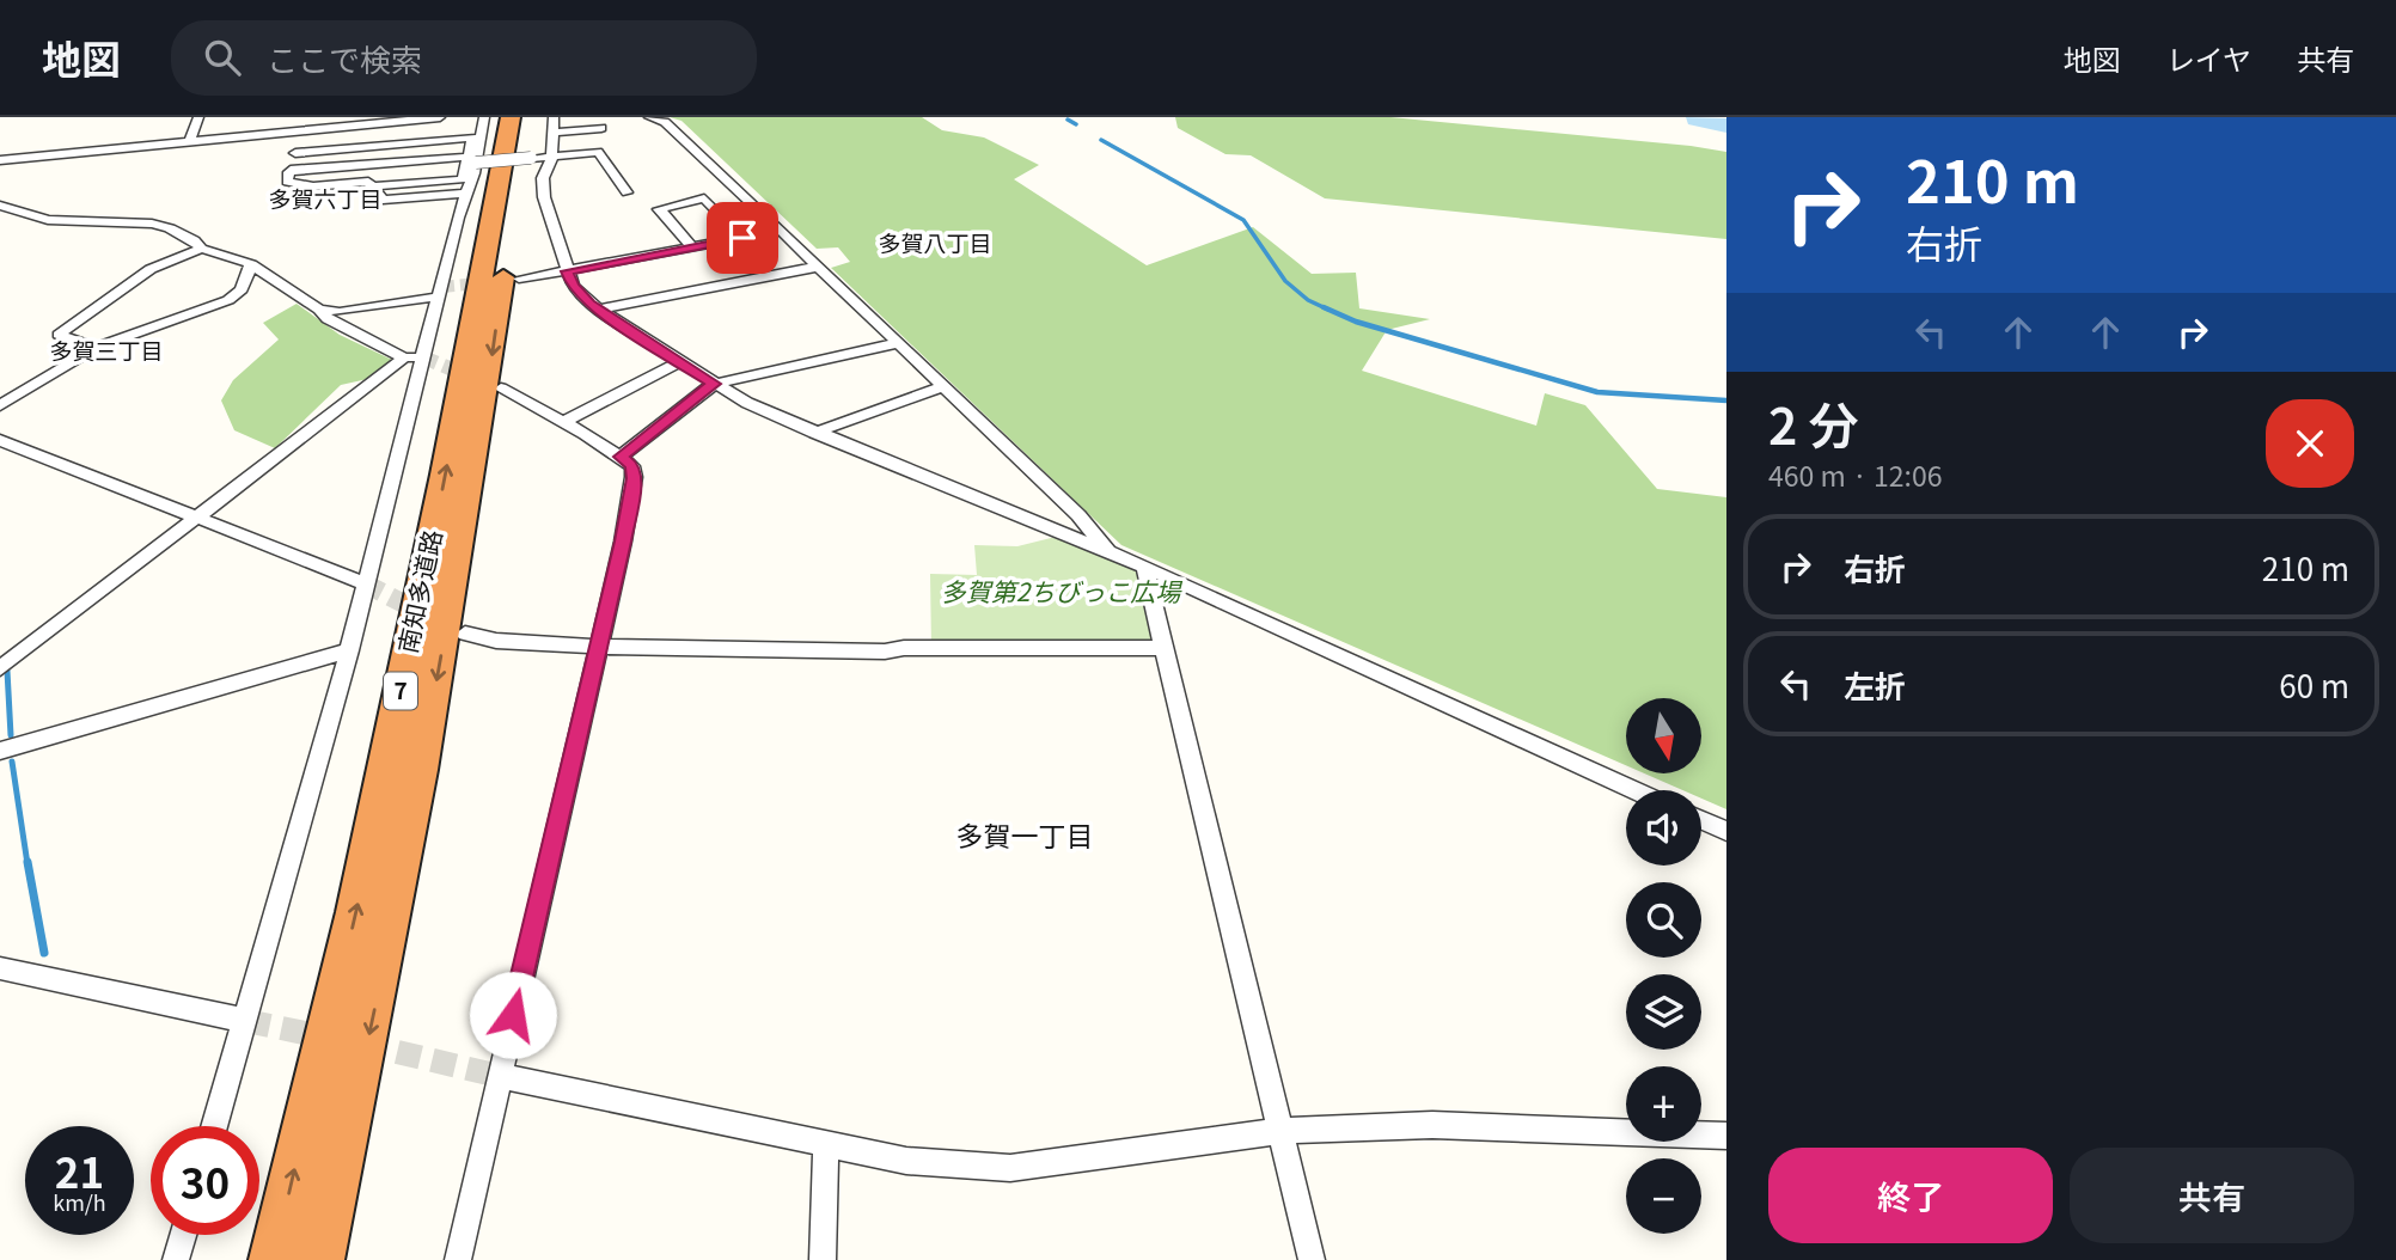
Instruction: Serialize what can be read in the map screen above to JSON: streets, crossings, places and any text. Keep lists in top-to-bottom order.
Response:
{
  "streets": {
    "highway": ["南知多道路", "7"]
  },
  "districts": [
    "多賀六丁目",
    "多賀八丁目",
    "多賀三丁目",
    "多賀一丁目"
  ],
  "parks": ["多賀第2ちびっこ広場"],
  "north": "bottom",
  "page": {
    "header": "地図",
    "search": "ここで検索",
    "nav": ["地図", "レイヤ", "共有"],
    "turn": ["210 m", "右折"],
    "heading": ["2 分", "460 m · 12:06"],
    "list": [
      {
        "name": "右折",
        "value": "210 m"
      },
      {
        "name": "左折",
        "value": "60 m"
      }
    ],
    "map_buttons": ["+", "−"],
    "speed": "21 km/h",
    "limit": "30",
    "buttons": ["終了", "共有"]
  }
}
